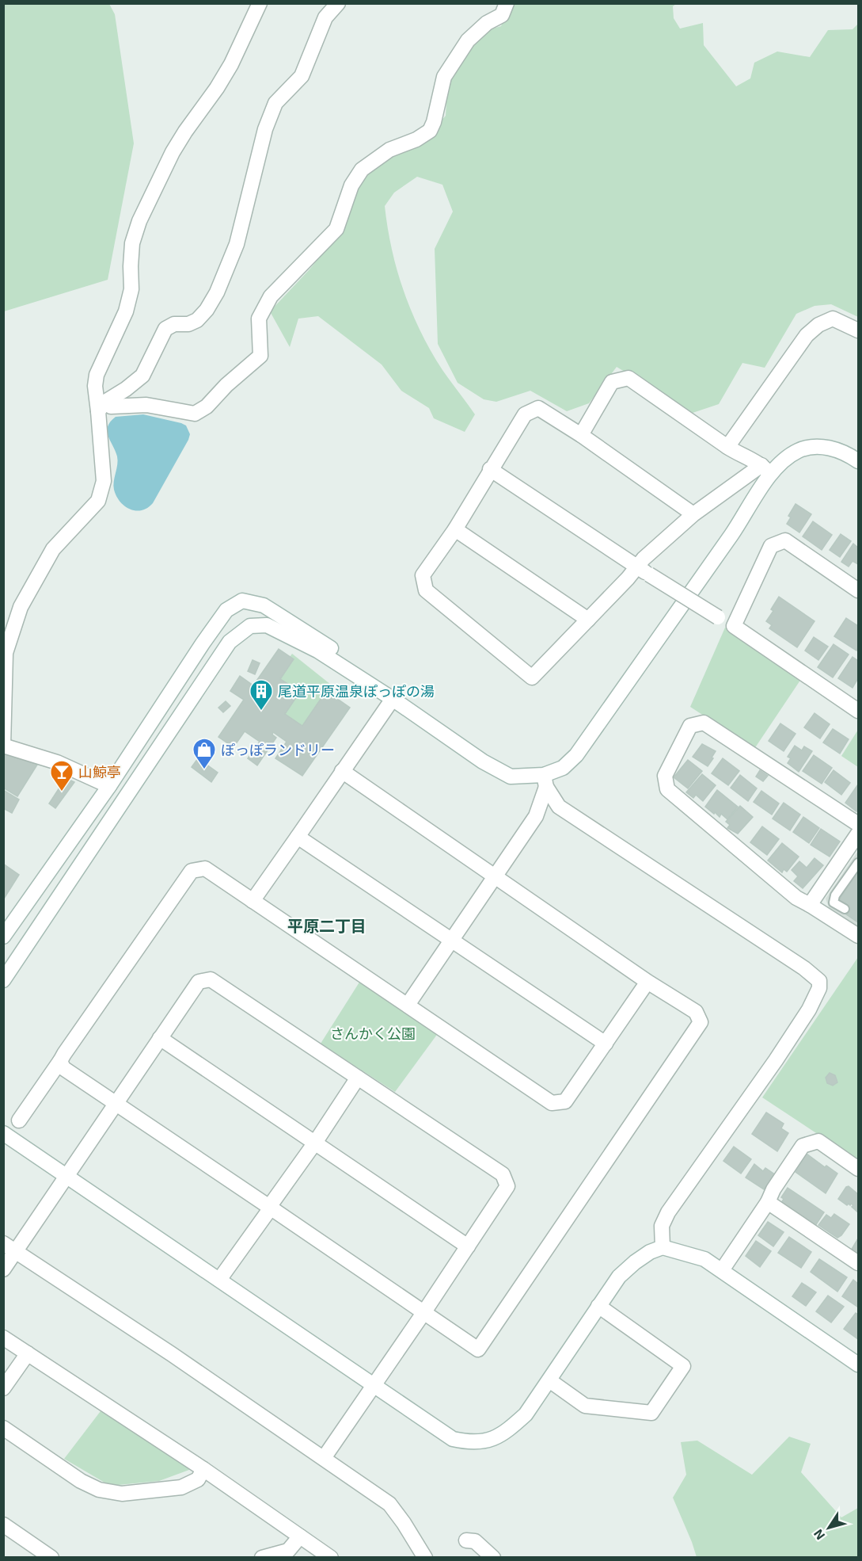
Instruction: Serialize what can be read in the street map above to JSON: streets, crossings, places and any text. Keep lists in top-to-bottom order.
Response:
{
  "districts": ["平原二丁目"],
  "parks": ["さんかく公園"],
  "places": {
    "building": ["尾道平原温泉ぽっぽの湯"],
    "shop": ["ぽっぽランドリー"],
    "bar": ["山鯨亭"]
  },
  "north": "bottom left"
}
